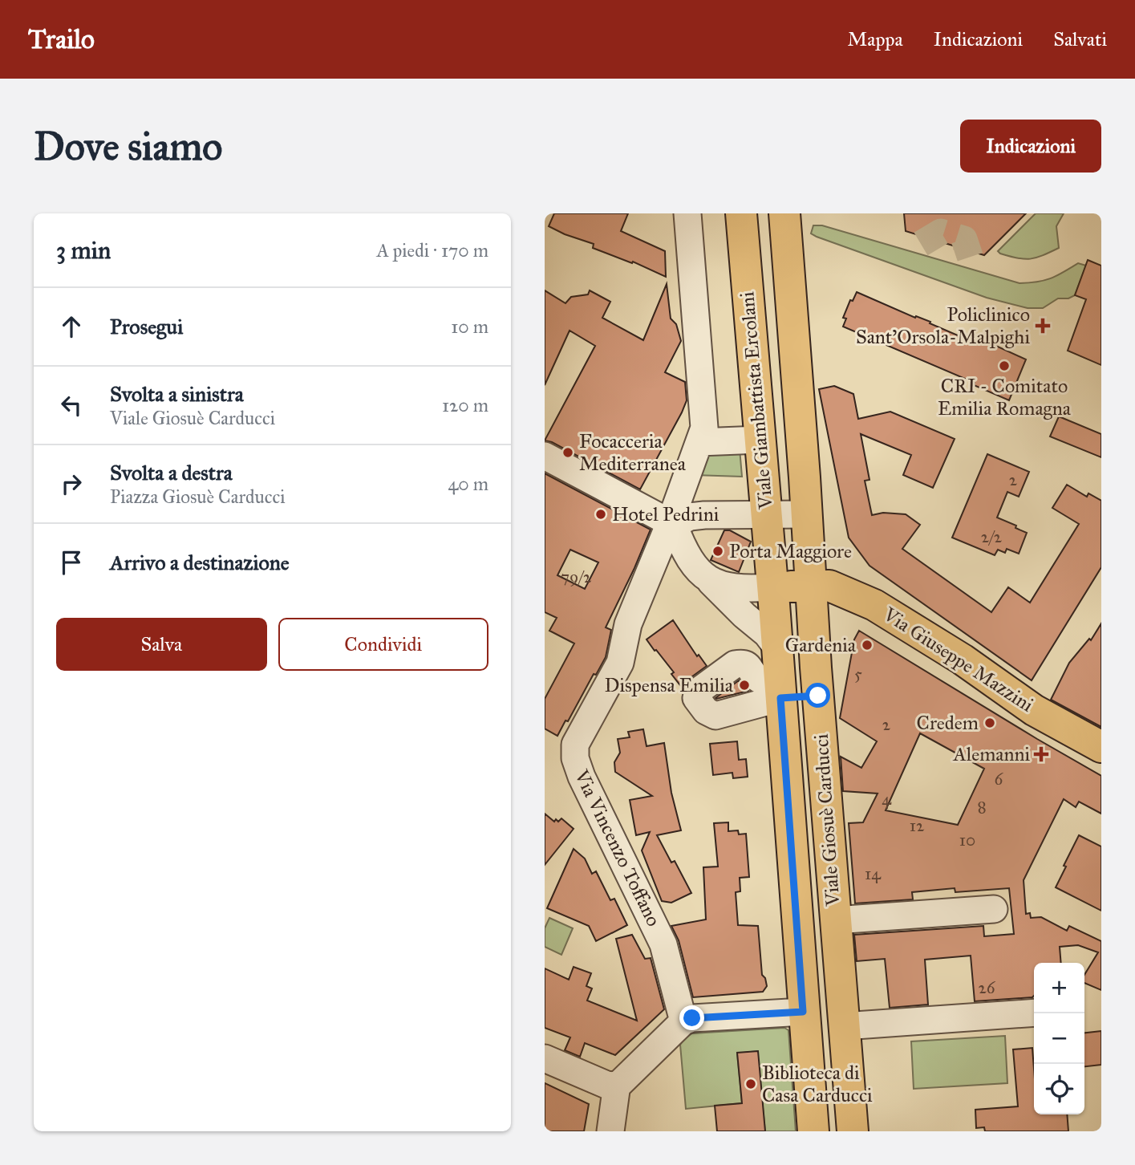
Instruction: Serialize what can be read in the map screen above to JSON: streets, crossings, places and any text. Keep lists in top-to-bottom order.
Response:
{
  "streets": {
    "main road": ["Viale Giambattista Ercolani", "Via Giuseppe Mazzini", "Viale Giosuè Carducci"],
    "street": ["Via Vincenzo Toffano"]
  },
  "crossings": [
    ["Viale Giambattista Ercolani", "Via Giuseppe Mazzini"],
    ["Viale Giambattista Ercolani", "Viale Giosuè Carducci"],
    ["Via Giuseppe Mazzini", "Viale Giosuè Carducci"]
  ],
  "places": {
    "health": ["Policlinico Sant'Orsola-Malpighi", "Alemanni"],
    "other": [
      "CRI - Comitato Emilia Romagna",
      "Focacceria Mediterranea",
      "Hotel Pedrini",
      "Porta Maggiore",
      "Gardenia",
      "Dispensa Emilia",
      "Credem",
      "Biblioteca di Casa Carducci"
    ]
  },
  "house_numbers": [
    "2",
    "2/2",
    "79/2",
    "5",
    "2",
    "6",
    "4",
    "8",
    "12",
    "10",
    "14",
    "26"
  ],
  "page": {
    "header": "Trailo",
    "nav": ["Mappa", "Indicazioni", "Salvati"],
    "buttons": [
      "Indicazioni",
      ["Salva", "Condividi"]
    ],
    "title": "Dove siamo",
    "heading": ["3 min", "A piedi · 170 m"],
    "list": [
      ["Prosegui", "10 m"],
      ["Svolta a sinistra", "Viale Giosuè Carducci", "120 m"],
      ["Svolta a destra", "Piazza Giosuè Carducci", "40 m"],
      "Arrivo a destinazione"
    ],
    "map_buttons": ["+", "−"]
  }
}
